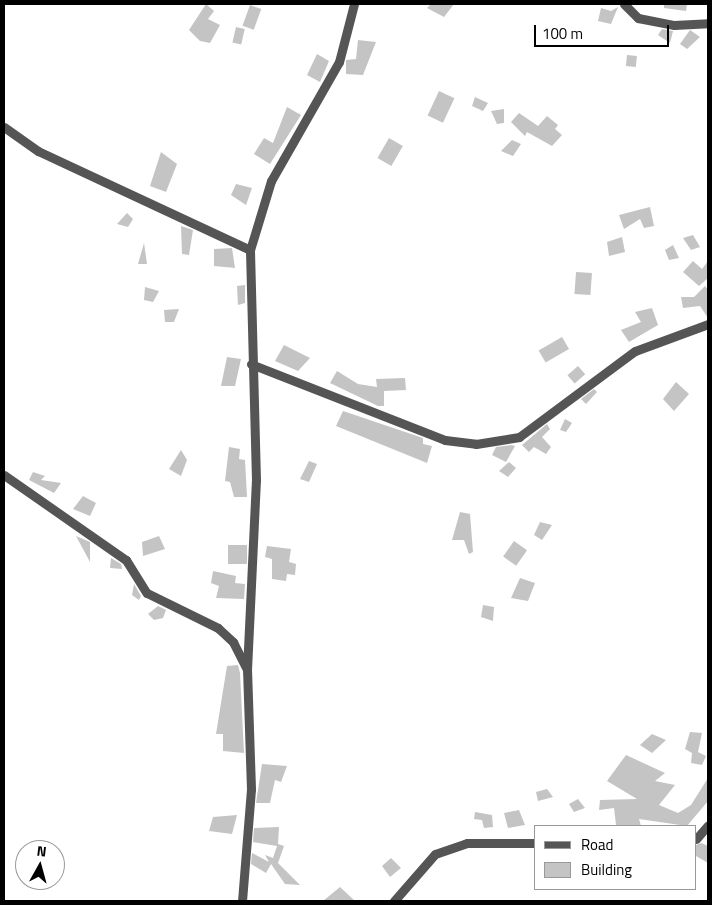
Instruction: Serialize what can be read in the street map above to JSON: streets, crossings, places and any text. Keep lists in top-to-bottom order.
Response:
{
  "legend": ["Road", "Building"],
  "scale_bar": "100 m",
  "north": "top"
}
